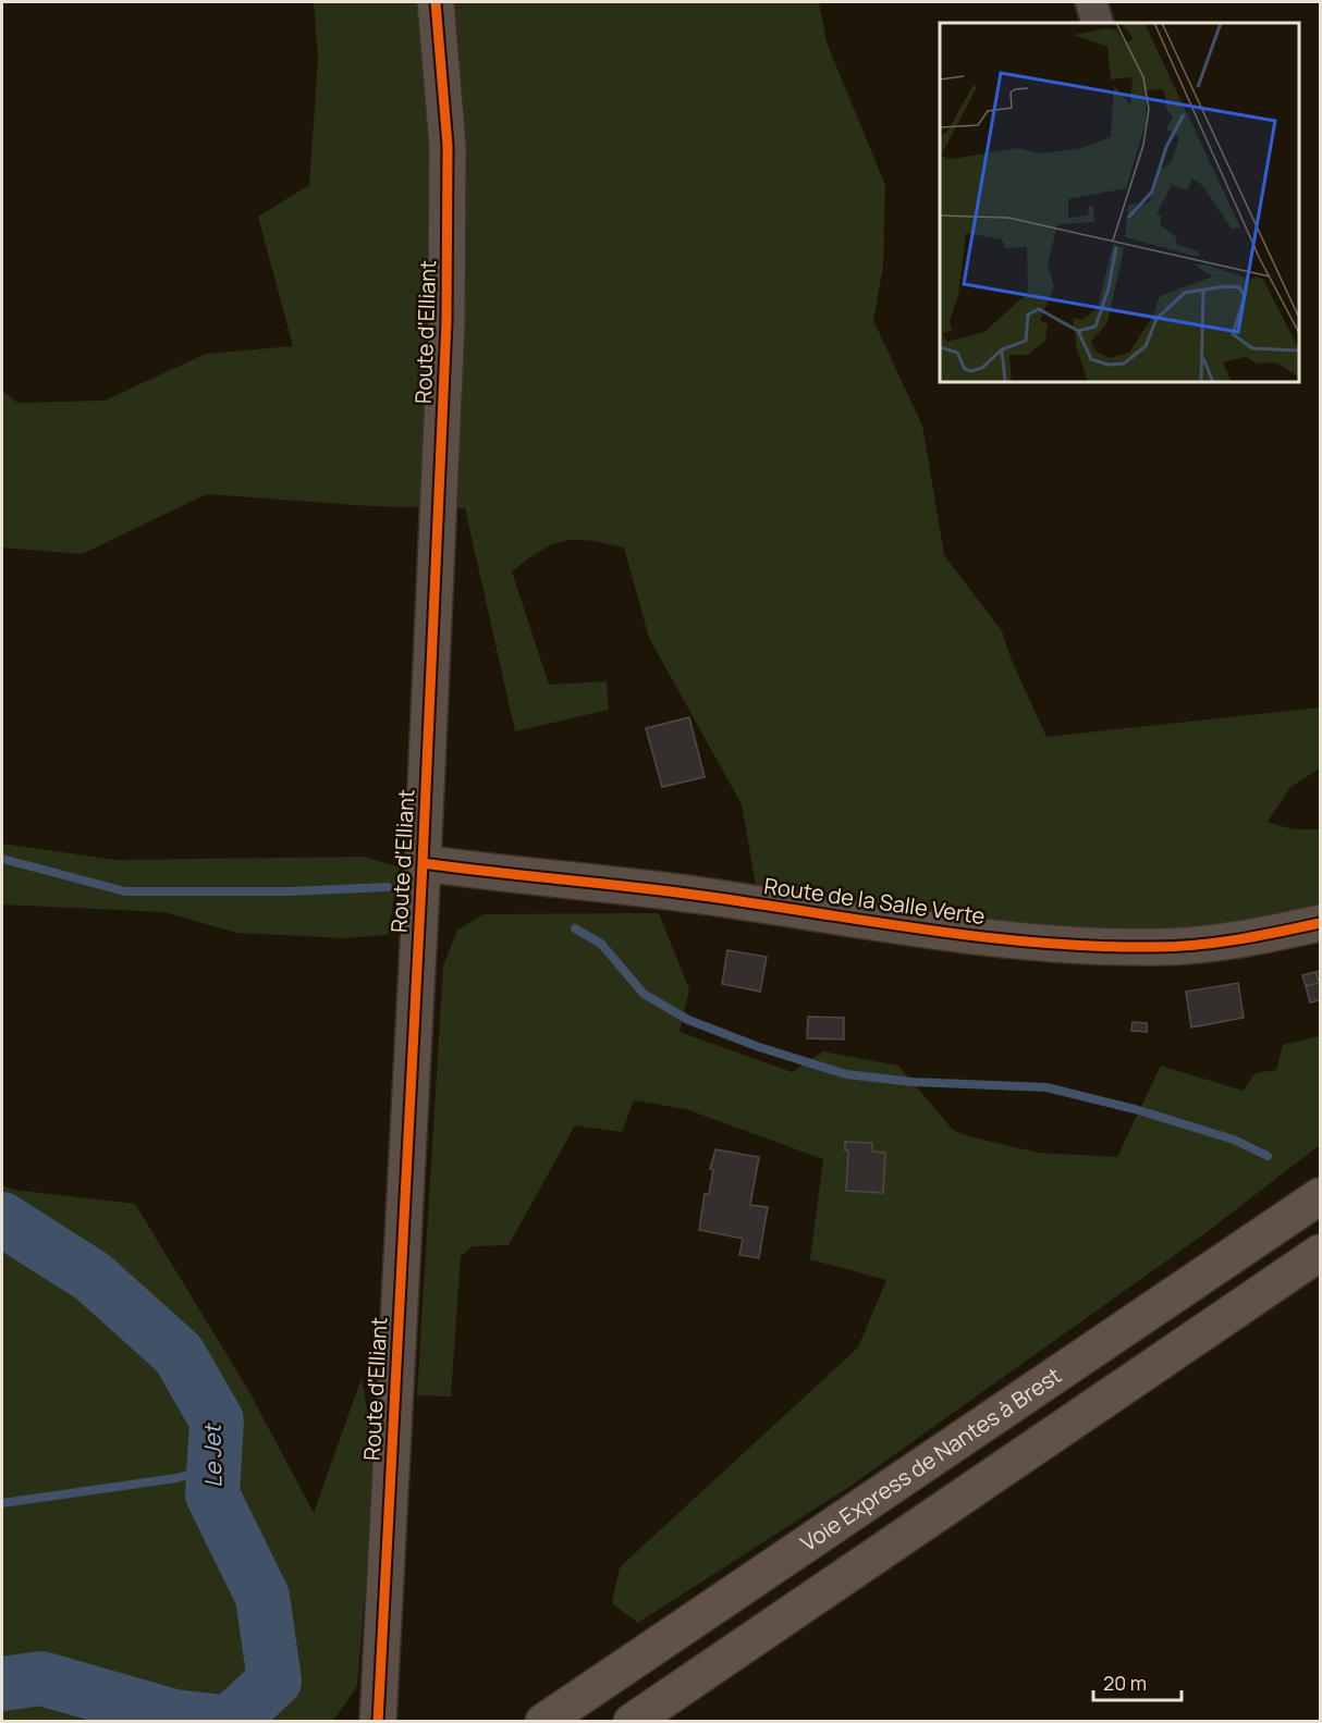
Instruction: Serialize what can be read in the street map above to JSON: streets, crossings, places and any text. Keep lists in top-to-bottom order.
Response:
{
  "streets": {
    "highway": ["Voie Express de Nantes à Brest"],
    "street": ["Route d'Elliant", "Route de la Salle Verte"]
  },
  "crossings": [
    ["Route d'Elliant", "Route de la Salle Verte"]
  ],
  "water": ["Le Jet"],
  "scale_bar": "20 m"
}
